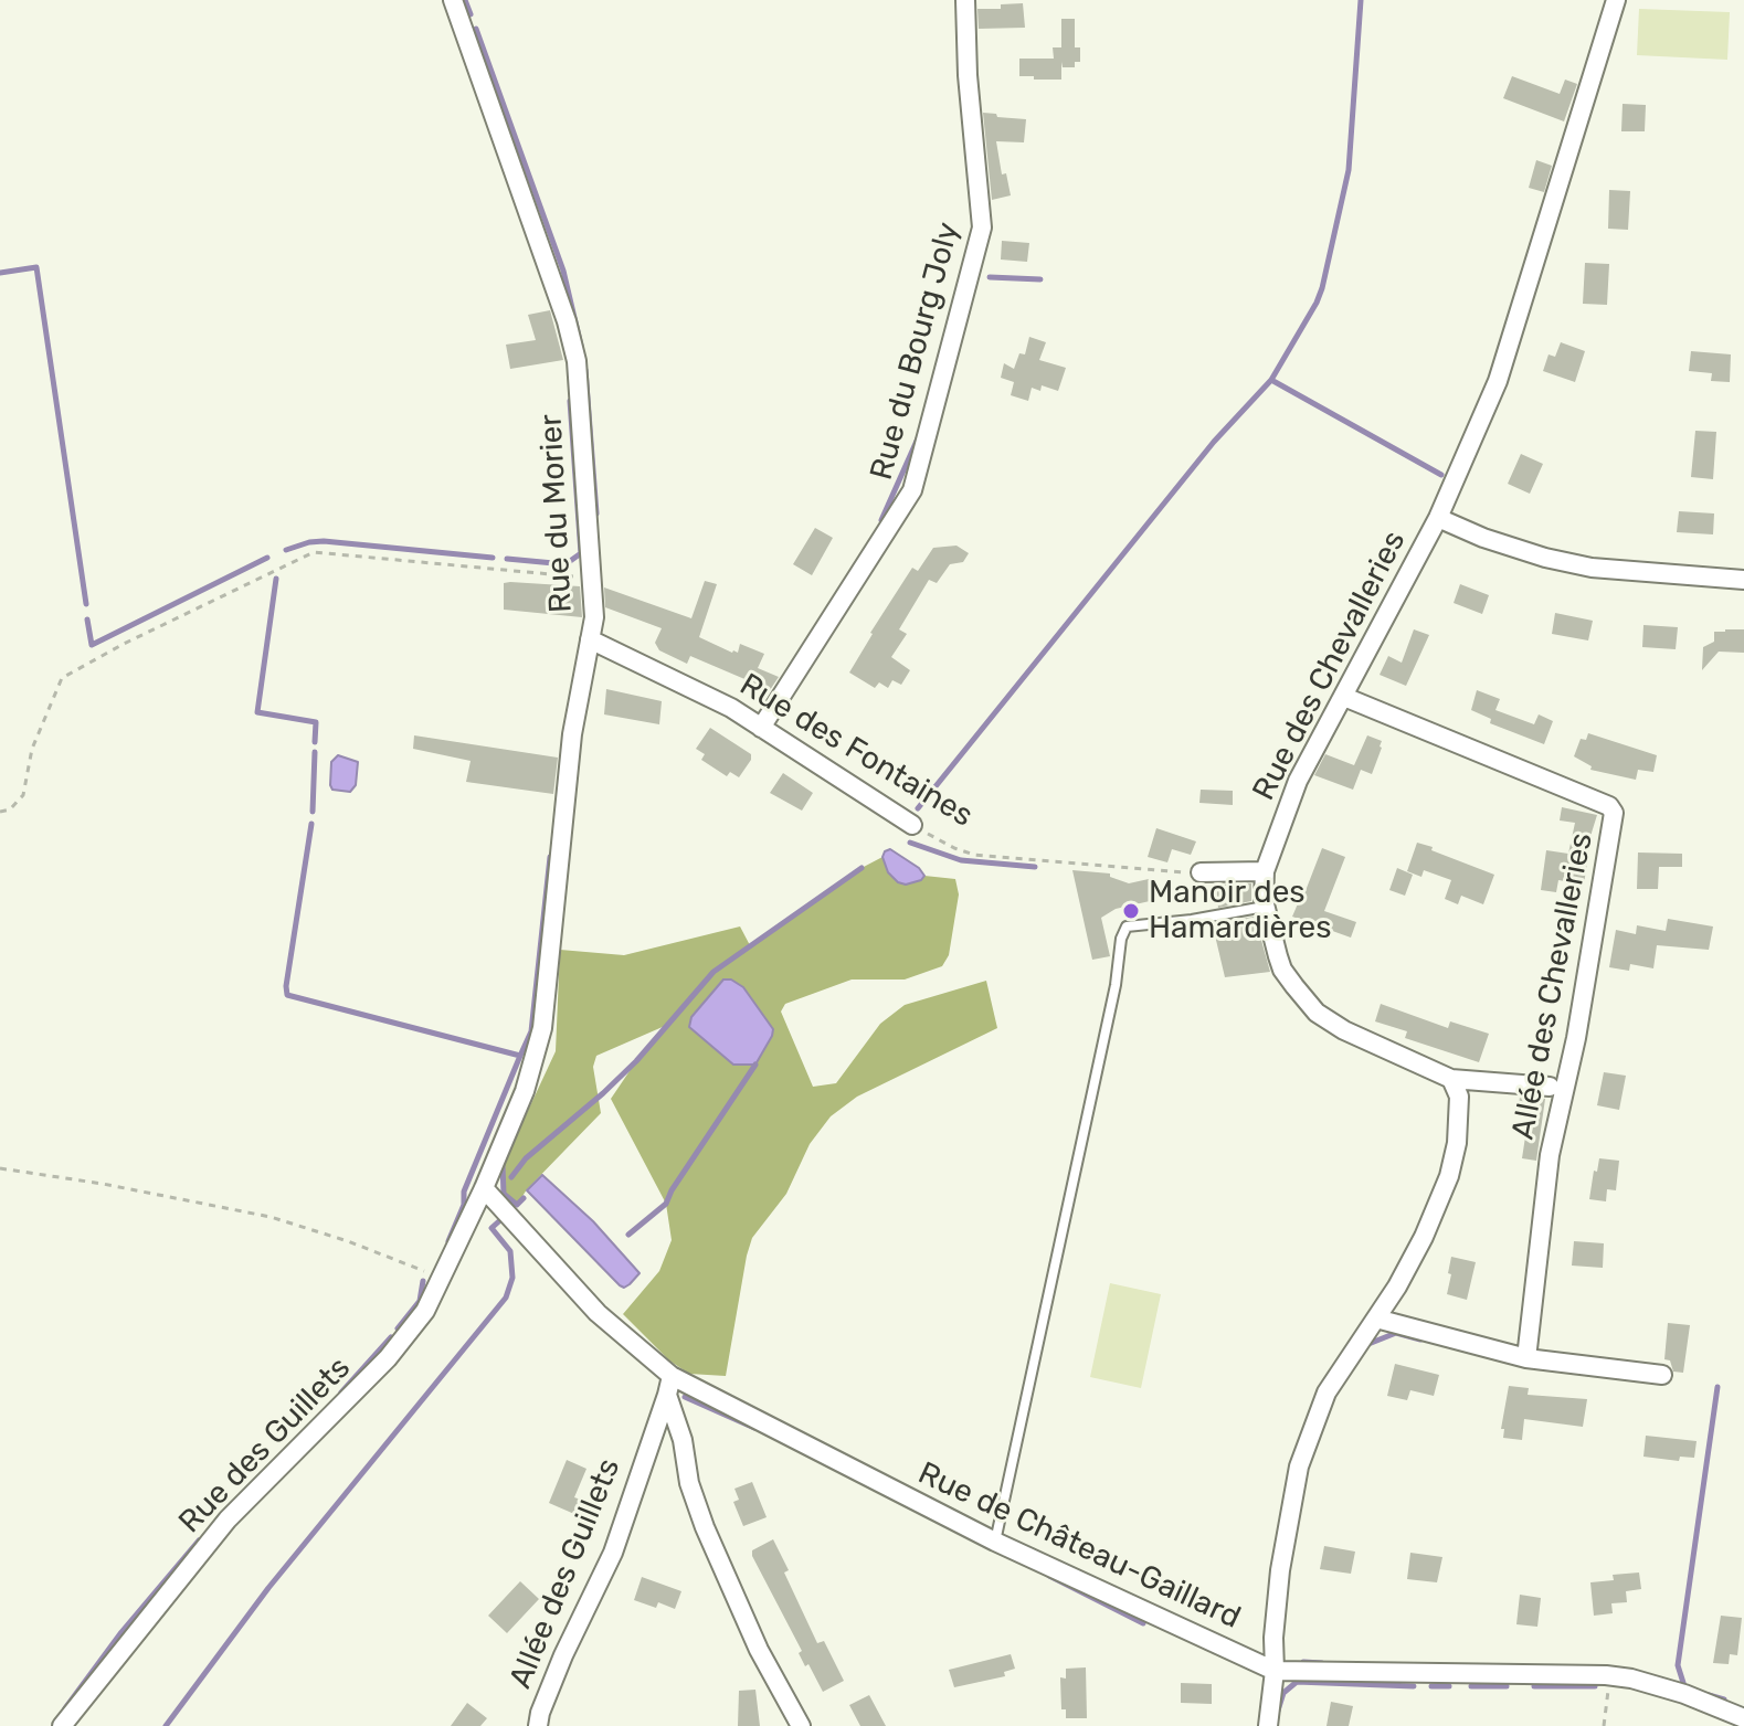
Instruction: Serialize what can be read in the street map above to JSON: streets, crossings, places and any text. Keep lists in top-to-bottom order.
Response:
{
  "streets": {
    "street": [
      "Rue du Bourg Joly",
      "Rue du Morier",
      "Rue des Chevalleries",
      "Rue des Fontaines",
      "Allée des Chevalleries",
      "Rue des Guillets",
      "Rue de Château-Gaillard",
      "Allée des Guillets"
    ]
  },
  "crossings": [
    ["Rue du Bourg Joly", "Rue des Fontaines"],
    ["Rue du Morier", "Rue des Fontaines"],
    ["Rue du Morier", "Rue des Guillets"],
    ["Rue du Morier", "Rue de Château-Gaillard"],
    ["Rue des Chevalleries", "Allée des Chevalleries"],
    ["Rue des Guillets", "Rue de Château-Gaillard"],
    ["Rue de Château-Gaillard", "Allée des Guillets"]
  ],
  "places": ["Manoir des Hamardières"]
}
